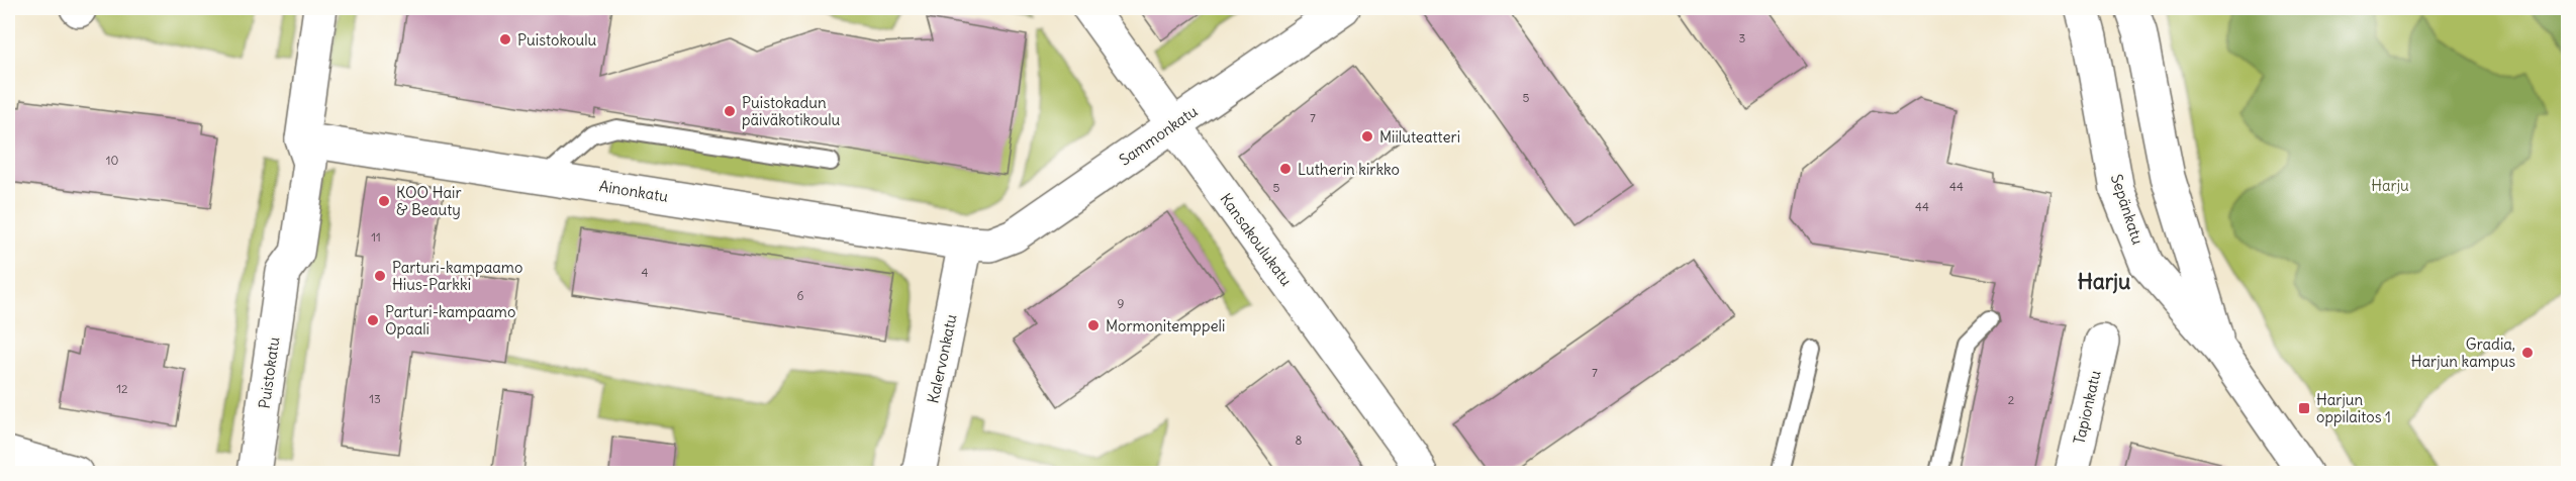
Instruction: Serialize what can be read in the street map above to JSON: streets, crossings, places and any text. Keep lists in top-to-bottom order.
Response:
{
  "streets": {
    "street": [
      "Sammonkatu",
      "Ainonkatu",
      "Sepänkatu",
      "Kansakoulukatu",
      "Kalervonkatu",
      "Puistokatu",
      "Tapionkatu"
    ]
  },
  "crossings": [
    ["Sammonkatu", "Ainonkatu"],
    ["Sammonkatu", "Kansakoulukatu"],
    ["Sammonkatu", "Kalervonkatu"],
    ["Ainonkatu", "Kalervonkatu"],
    ["Ainonkatu", "Puistokatu"]
  ],
  "districts": ["Harju"],
  "parks": ["Harju"],
  "places": {
    "other": [
      "Puistokoulu",
      "Puistokadun päiväkotikoulu",
      "Miiluteatteri",
      "Lutherin kirkko",
      "KOO Hair & Beauty",
      "Parturi-kampaamo Hius-Parkki",
      "Parturi-kampaamo Opaali",
      "Mormonitemppeli",
      "Gradia, Harjun kampus"
    ],
    "transit": ["Harjun oppilaitos 1"]
  },
  "house_numbers": [
    "3",
    "5",
    "7",
    "10",
    "44",
    "5",
    "44",
    "11",
    "4",
    "6",
    "9",
    "7",
    "12",
    "13",
    "2",
    "8"
  ]
}
